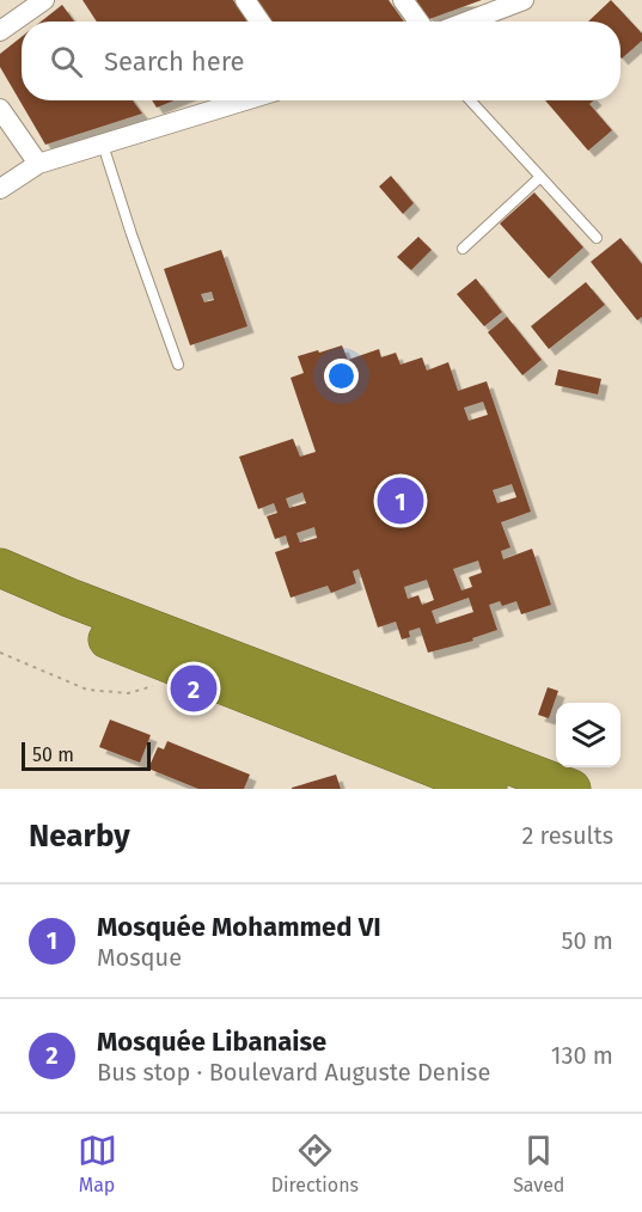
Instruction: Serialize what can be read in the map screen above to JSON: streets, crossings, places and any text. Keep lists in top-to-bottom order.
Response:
{
  "scale_bar": "50 m",
  "page": {
    "search": "Search here",
    "pins": ["1", "2"],
    "scale": "50 m",
    "heading": ["Nearby", "2 results"],
    "list": [
      {
        "mark": "1",
        "name": "Mosquée Mohammed VI",
        "note": "Mosque",
        "value": "50 m"
      },
      {
        "mark": "2",
        "name": "Mosquée Libanaise",
        "note": "Bus stop · Boulevard Auguste Denise",
        "value": "130 m"
      }
    ],
    "nav": ["Map", "Directions", "Saved"]
  }
}
